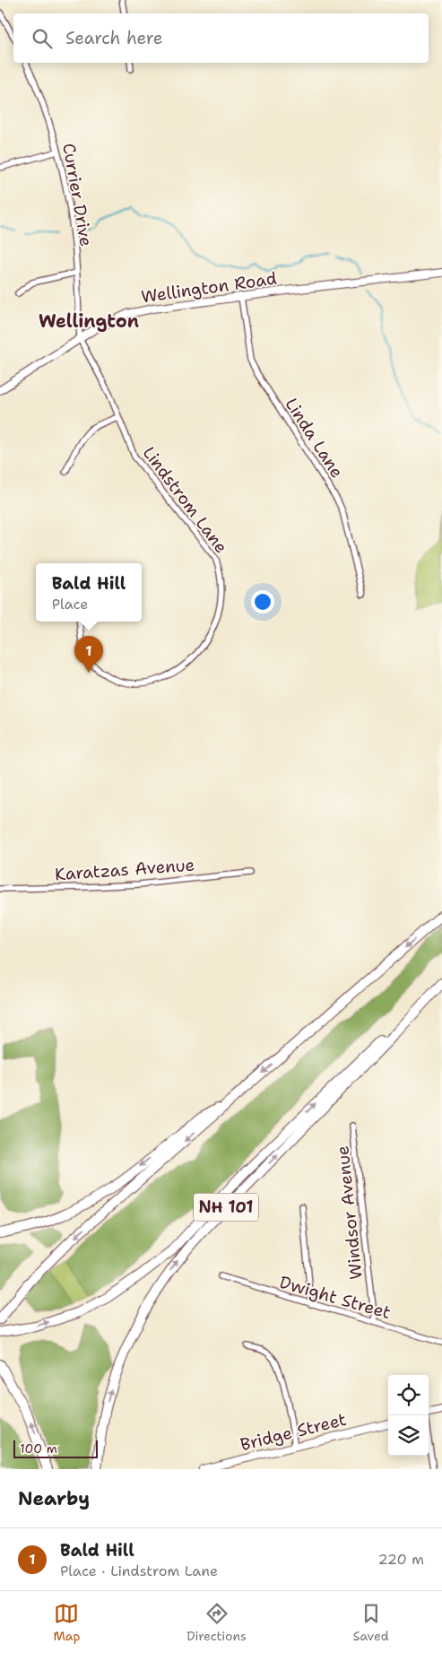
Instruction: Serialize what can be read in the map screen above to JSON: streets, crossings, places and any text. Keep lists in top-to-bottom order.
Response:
{
  "streets": {
    "highway": ["NH 101"],
    "main road": ["Wellington Road", "Bridge Street"],
    "street": [
      "Currier Drive",
      "Linda Lane",
      "Lindstrom Lane",
      "Karatzas Avenue",
      "Windsor Avenue",
      "Dwight Street"
    ]
  },
  "crossings": [
    ["Currier Drive", "Wellington Road"],
    ["Currier Drive", "Lindstrom Lane"],
    ["Wellington Road", "Linda Lane"],
    ["Wellington Road", "Lindstrom Lane"],
    ["Windsor Avenue", "Dwight Street"]
  ],
  "districts": ["Wellington"],
  "scale_bar": "100 m",
  "page": {
    "search": "Search here",
    "popup": ["Bald Hill", "Place"],
    "pins": "1",
    "scale": "100 m",
    "heading": "Nearby",
    "list": [
      {
        "mark": "1",
        "name": "Bald Hill",
        "note": "Place · Lindstrom Lane",
        "value": "220 m"
      }
    ],
    "nav": ["Map", "Directions", "Saved"]
  }
}
